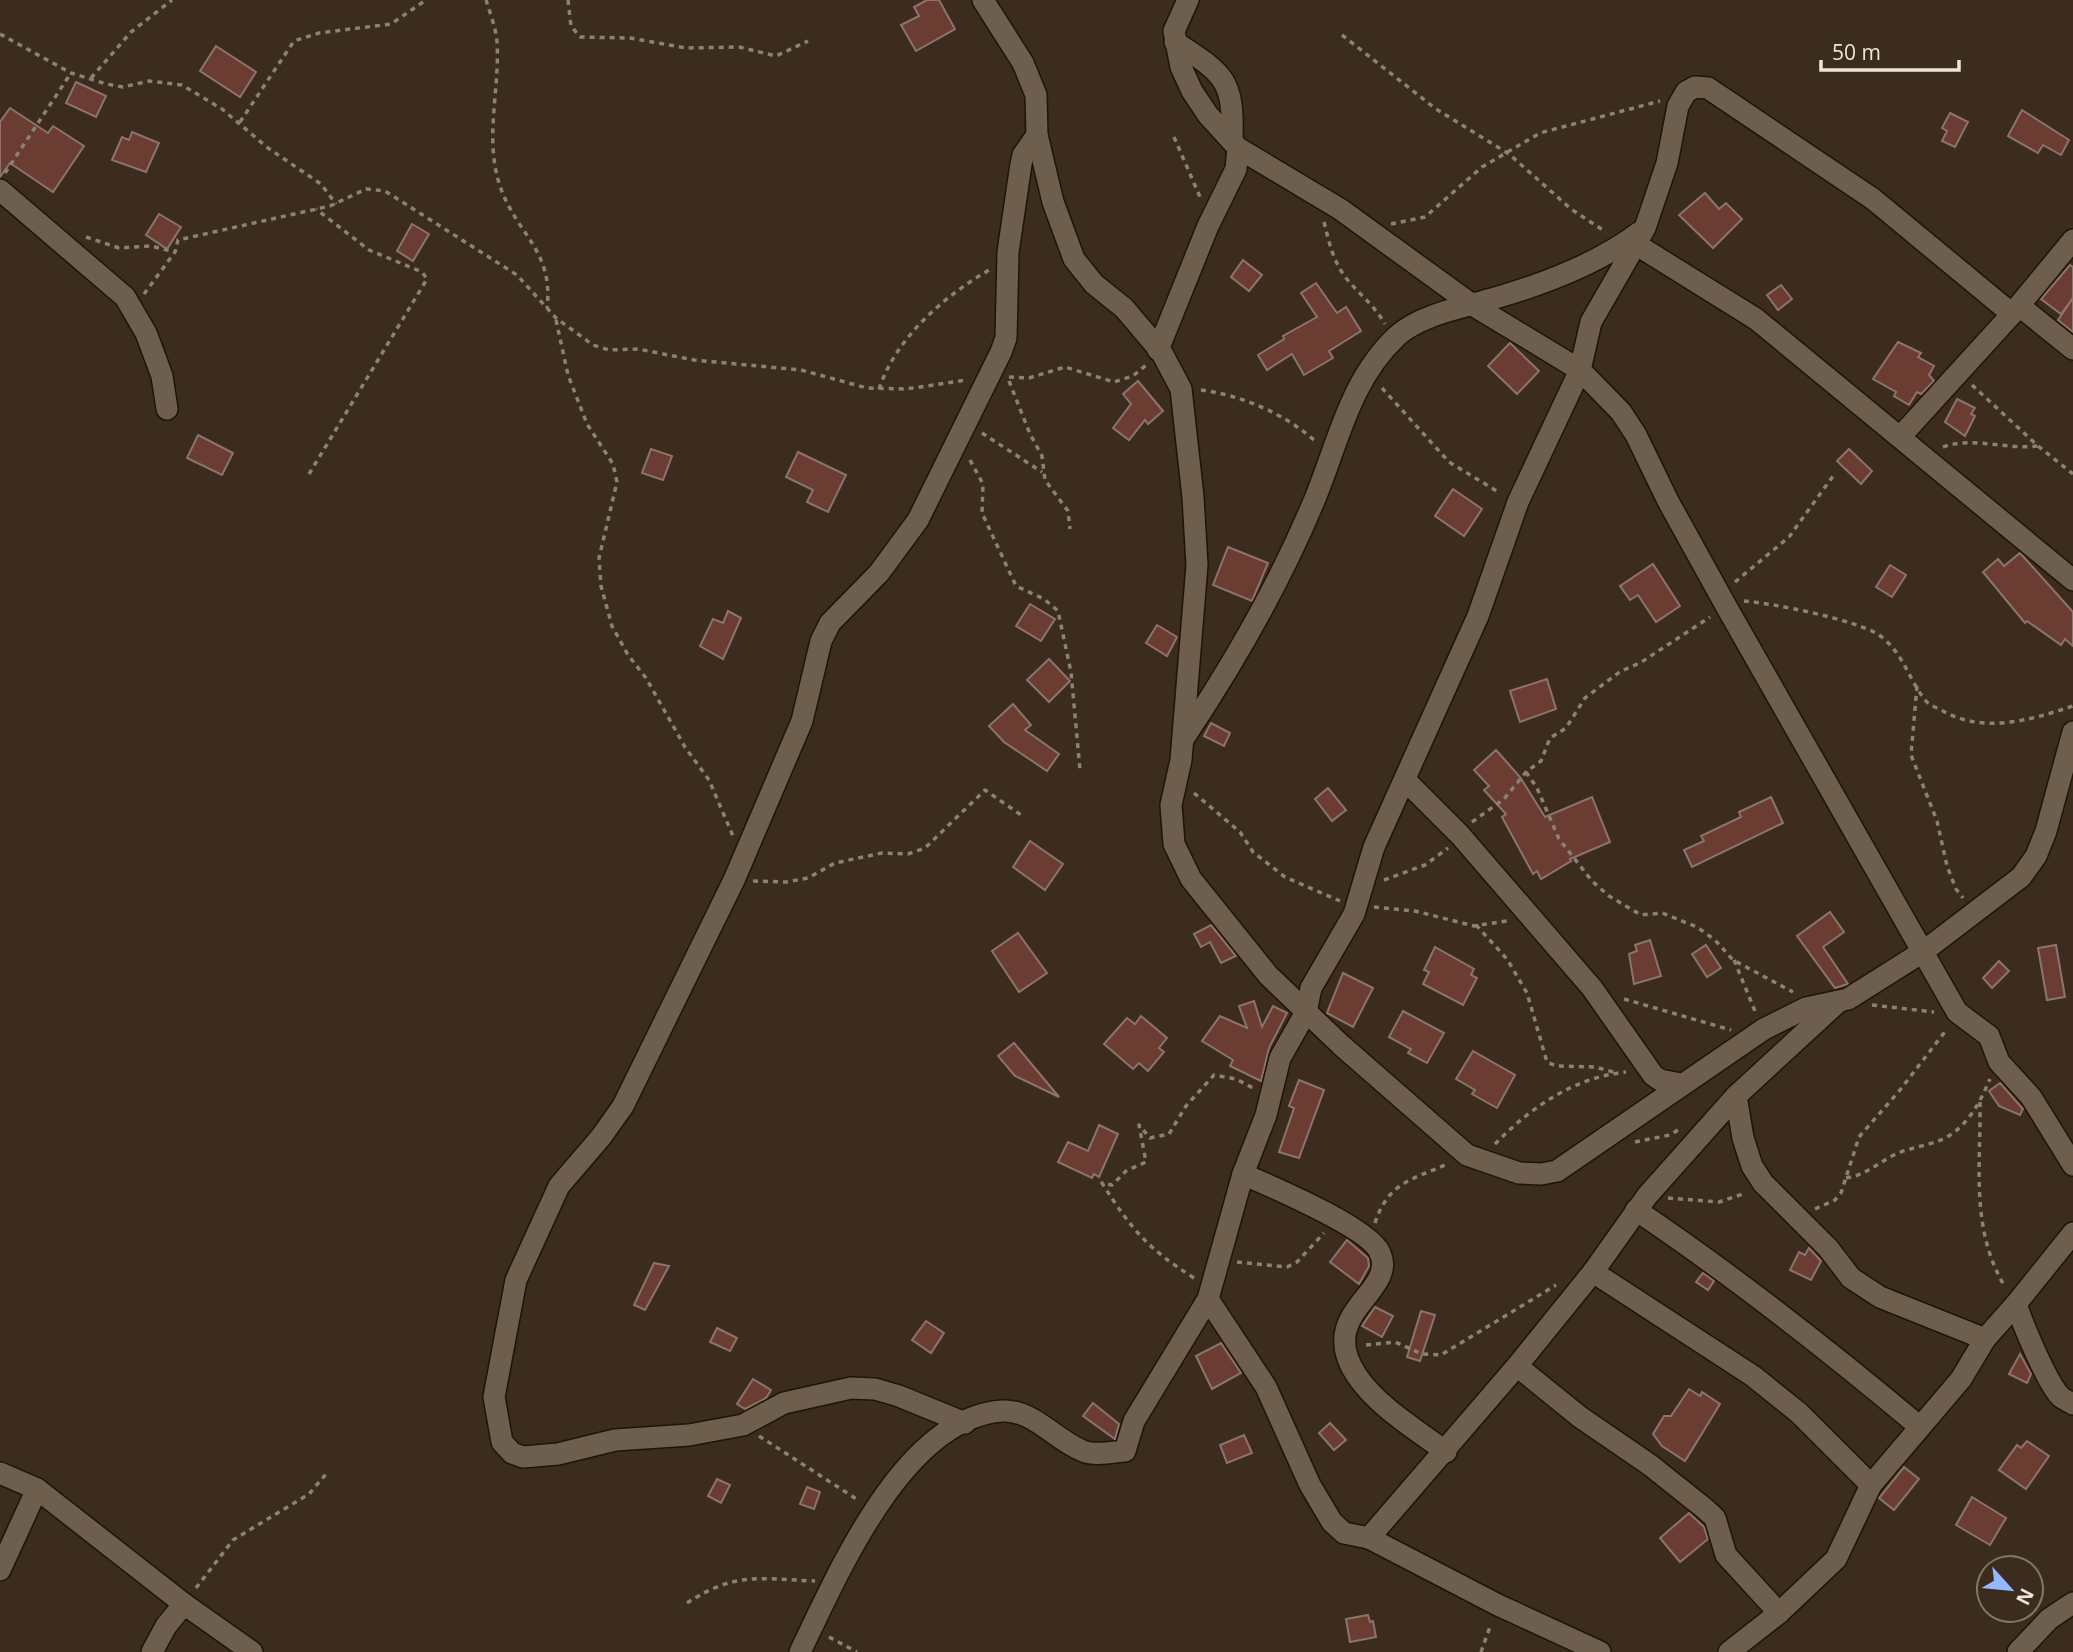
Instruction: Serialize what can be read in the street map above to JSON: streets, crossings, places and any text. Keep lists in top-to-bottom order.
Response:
{
  "scale_bar": "50 m",
  "north": "bottom right"
}
